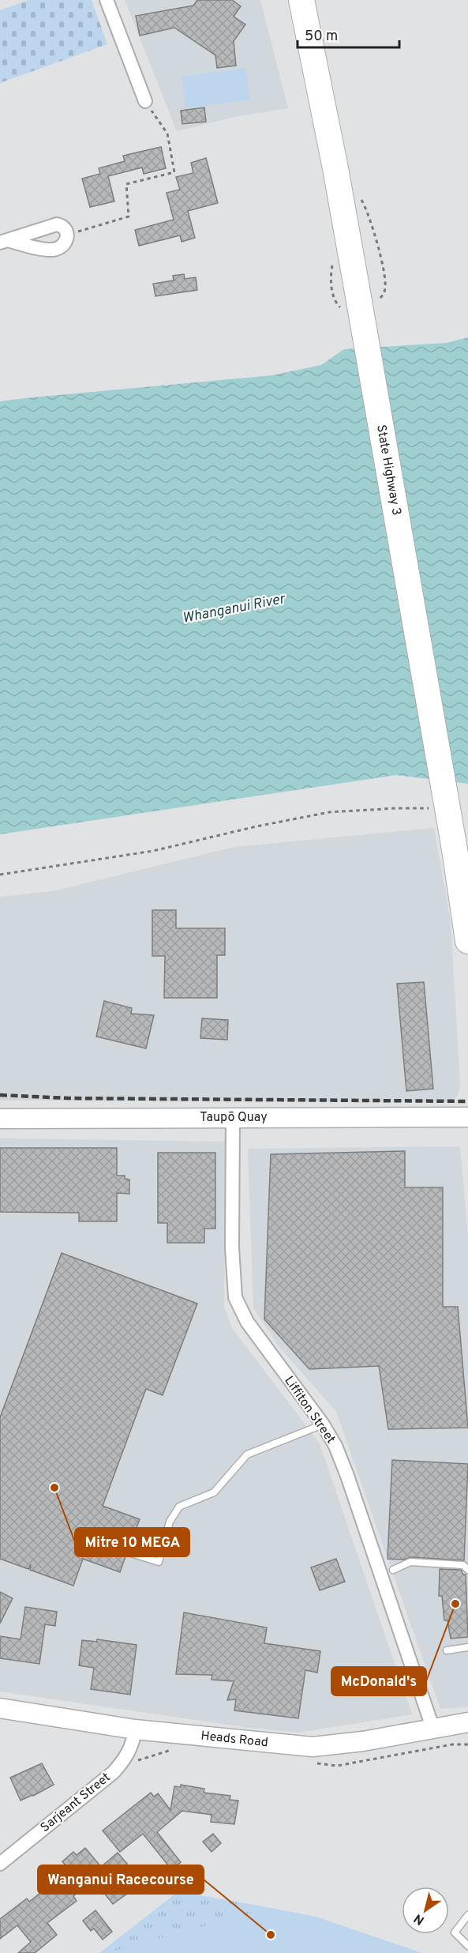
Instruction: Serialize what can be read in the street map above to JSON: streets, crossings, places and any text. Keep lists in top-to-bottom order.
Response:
{
  "streets": {
    "highway": ["State Highway 3"],
    "main road": ["Taupō Quay", "Heads Road"],
    "street": ["Liffiton Street", "Sarjeant Street"]
  },
  "crossings": [
    ["Taupō Quay", "Liffiton Street"],
    ["Liffiton Street", "Heads Road"],
    ["Heads Road", "Sarjeant Street"]
  ],
  "water": ["Whanganui River"],
  "places": ["Mitre 10 MEGA", "McDonald's", "Wanganui Racecourse"],
  "scale_bar": "50 m",
  "north": "bottom left"
}
